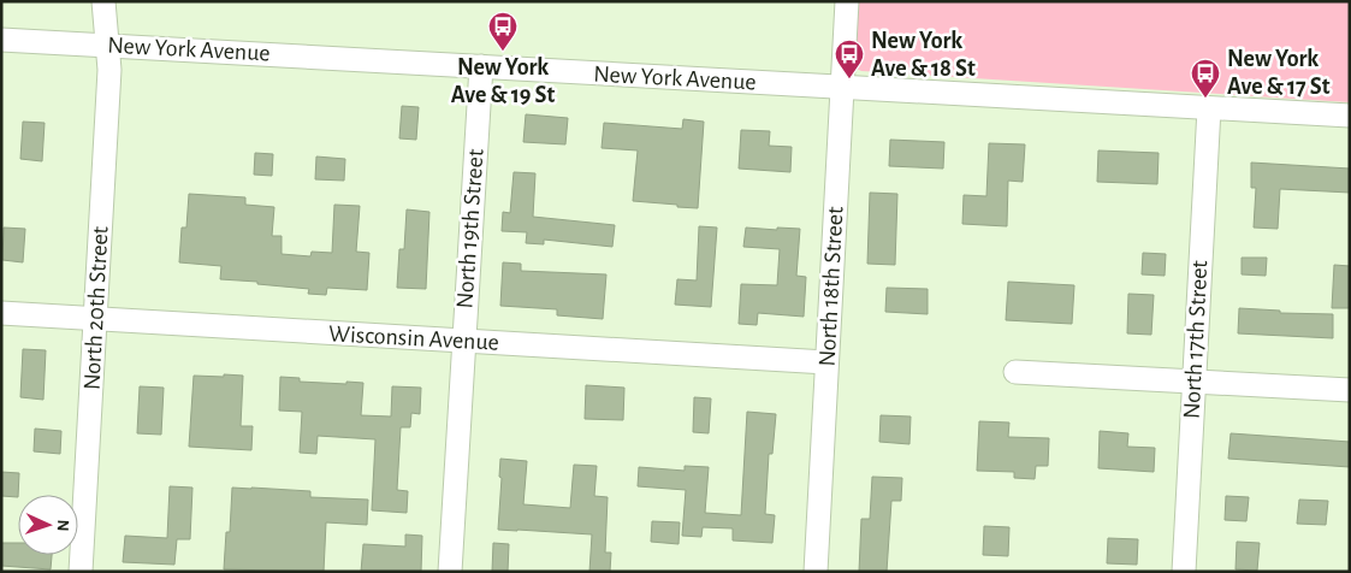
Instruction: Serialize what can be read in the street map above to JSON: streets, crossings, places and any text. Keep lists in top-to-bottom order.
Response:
{
  "streets": {
    "street": [
      "New York Avenue",
      "North 19th Street",
      "North 18th Street",
      "North 20th Street",
      "Wisconsin Avenue",
      "North 17th Street"
    ]
  },
  "crossings": [
    ["New York Avenue", "North 19th Street"],
    ["New York Avenue", "North 18th Street"],
    ["New York Avenue", "North 20th Street"],
    ["New York Avenue", "North 17th Street"],
    ["North 19th Street", "Wisconsin Avenue"],
    ["North 18th Street", "Wisconsin Avenue"],
    ["North 20th Street", "Wisconsin Avenue"]
  ],
  "places": {
    "bus stop": ["New York Ave & 19 St", "New York Ave & 18 St", "New York Ave & 17 St"]
  },
  "north": "right"
}
